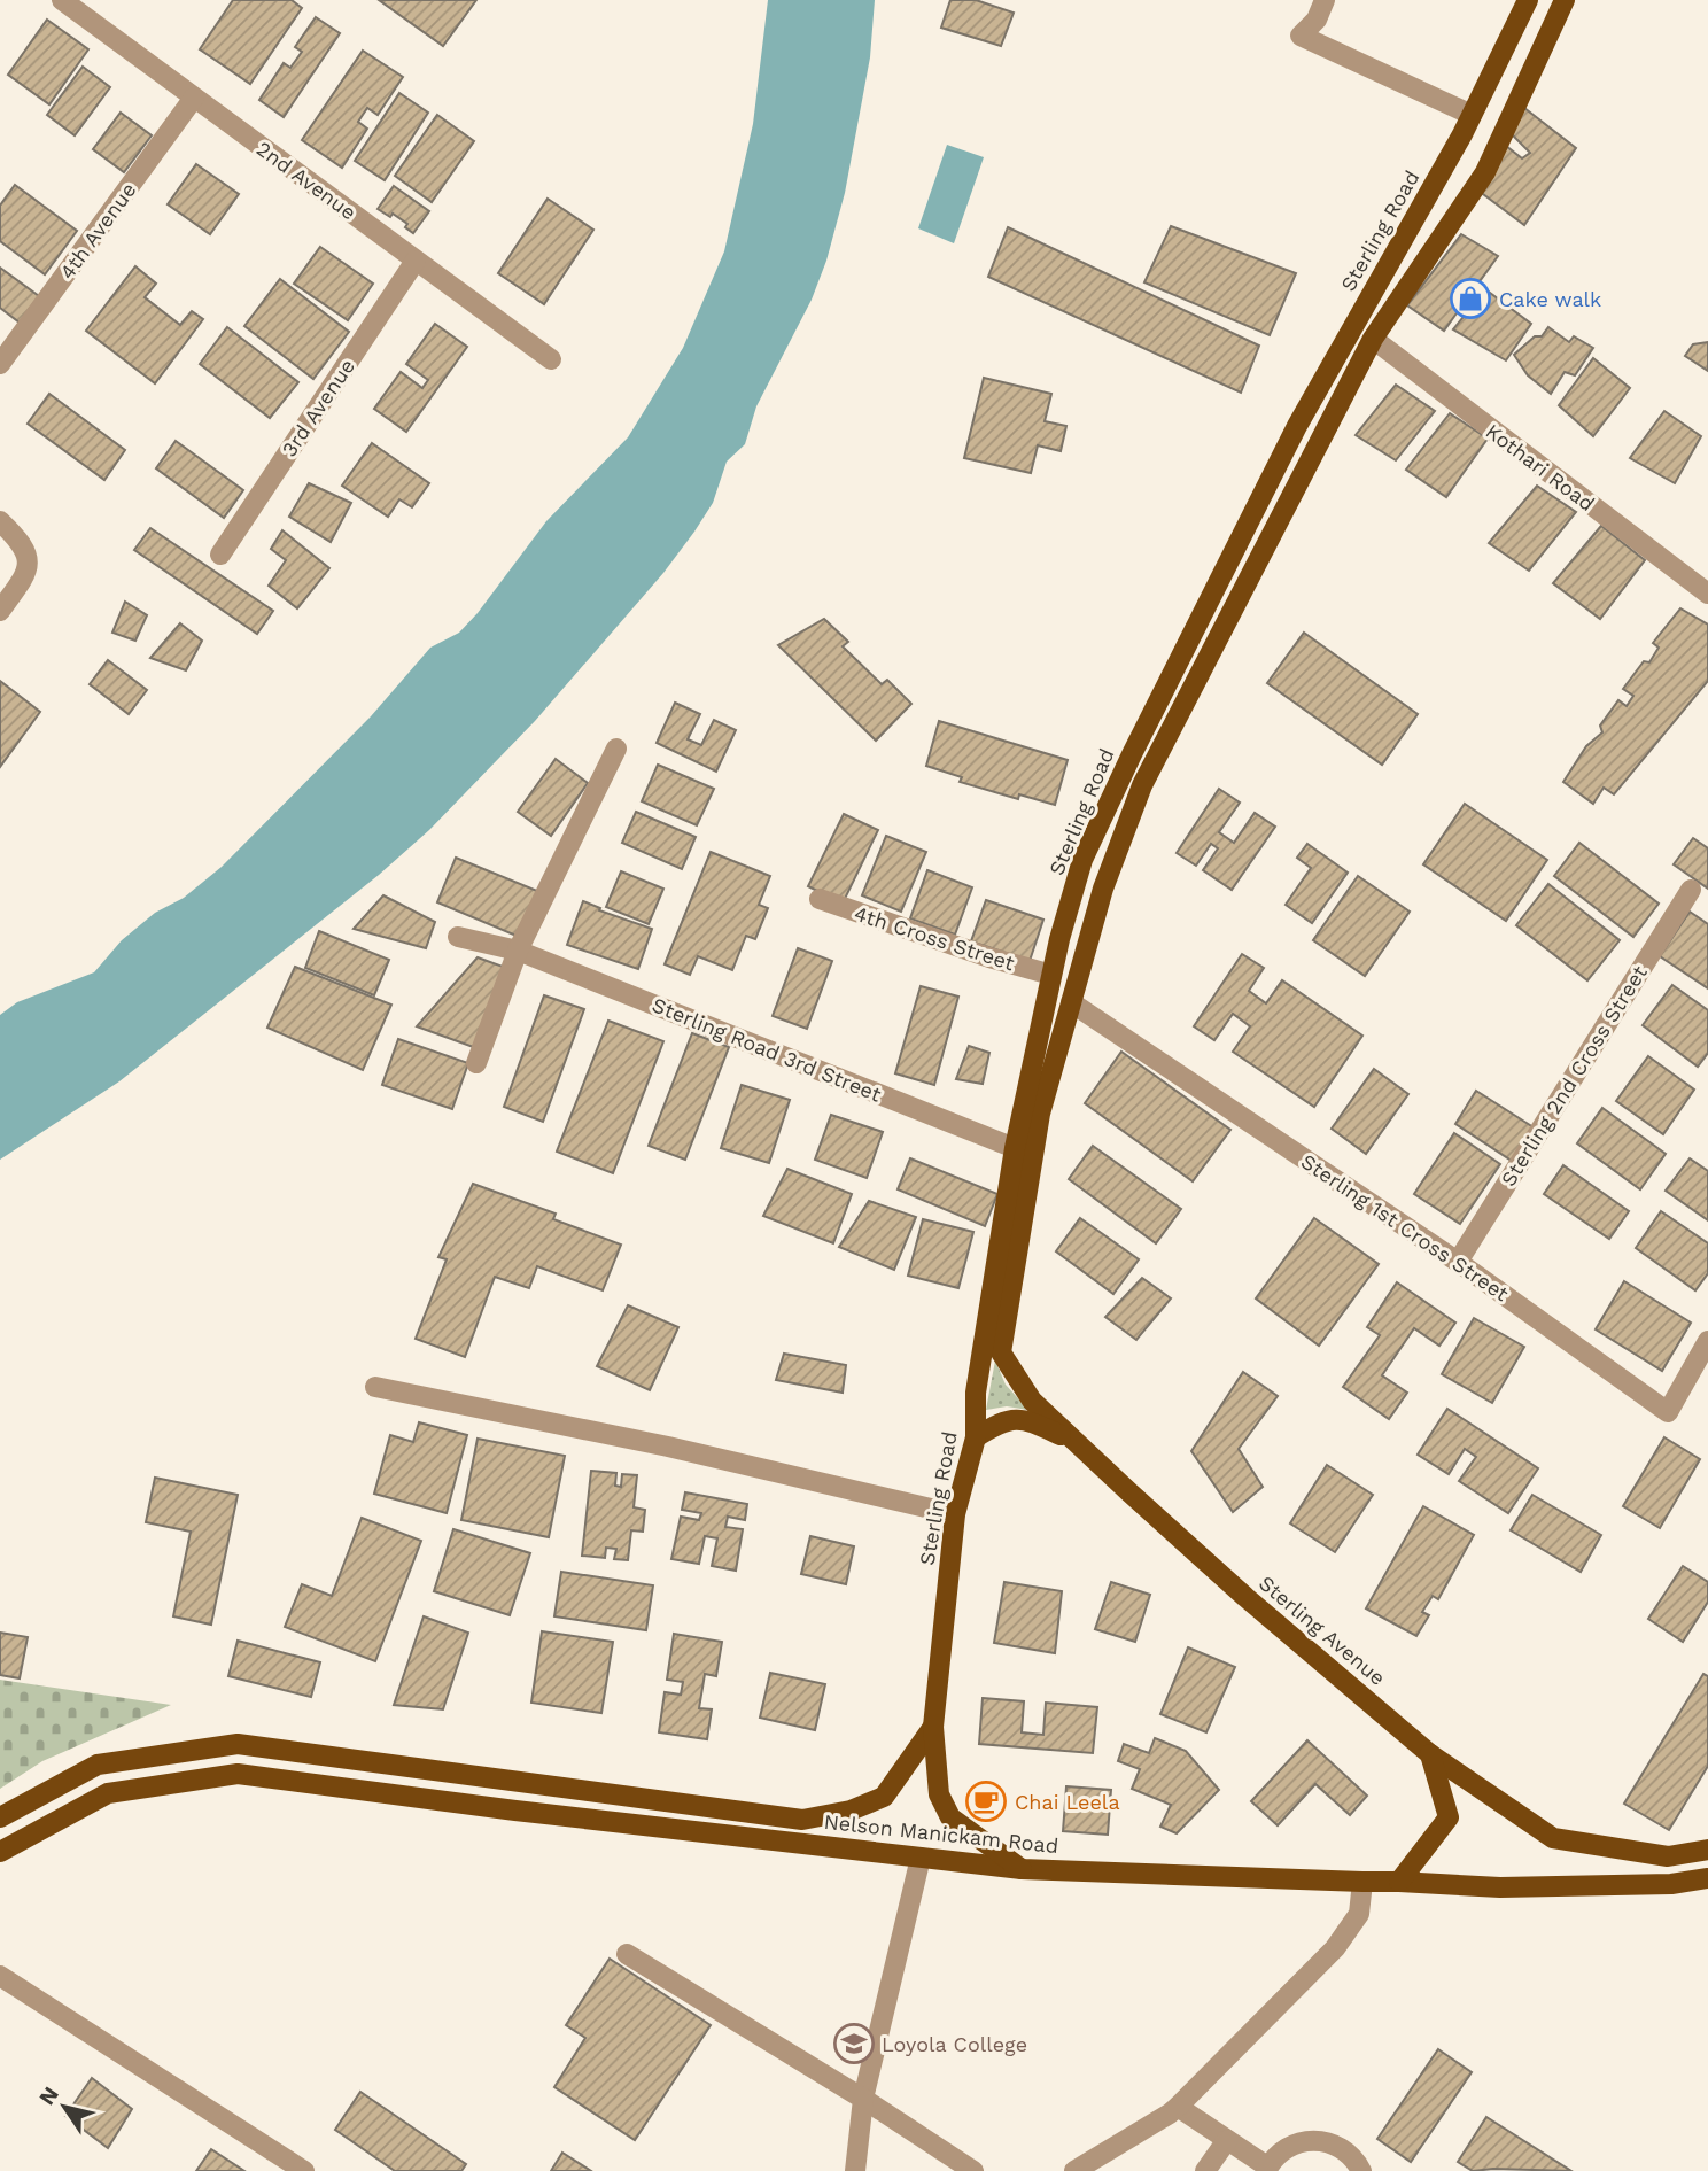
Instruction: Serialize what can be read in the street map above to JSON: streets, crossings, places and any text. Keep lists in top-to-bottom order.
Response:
{
  "streets": {
    "main road": ["Sterling Road", "Sterling Avenue", "Nelson Manickam Road"],
    "street": [
      "2nd Avenue",
      "4th Avenue",
      "3rd Avenue",
      "Kothari Road",
      "4th Cross Street",
      "Sterling Road 3rd Street",
      "Sterling 2nd Cross Street",
      "Sterling 1st Cross Street"
    ]
  },
  "crossings": [
    ["2nd Avenue", "4th Avenue"],
    ["2nd Avenue", "3rd Avenue"],
    ["Sterling Road", "4th Cross Street"],
    ["Sterling Road", "Sterling Road 3rd Street"],
    ["Sterling Road", "Nelson Manickam Road"],
    ["Sterling 2nd Cross Street", "Sterling 1st Cross Street"],
    ["Sterling 1st Cross Street", "Sterling Avenue"]
  ],
  "places": {
    "shop": ["Cake walk"],
    "cafe": ["Chai Leela"],
    "school or university": ["Loyola College"]
  },
  "north": "top left"
}
